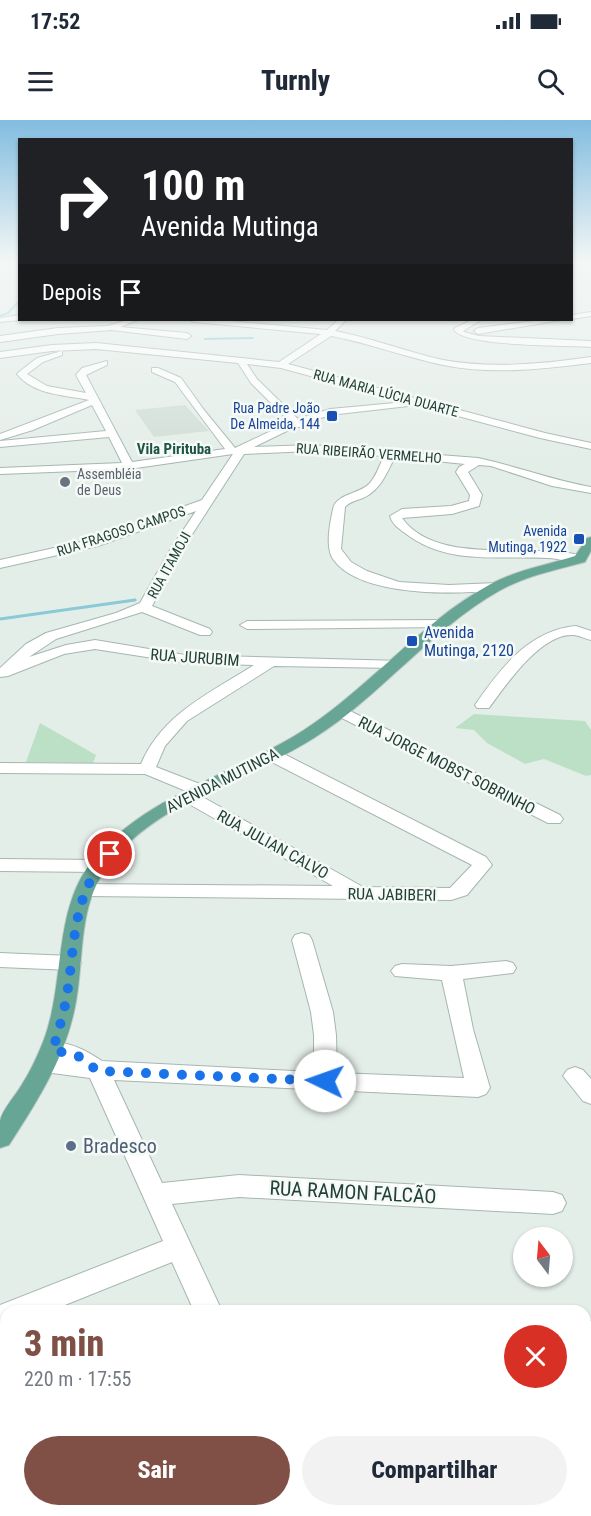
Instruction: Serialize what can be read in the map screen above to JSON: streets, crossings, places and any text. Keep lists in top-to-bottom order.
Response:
{
  "streets": {
    "main road": ["AVENIDA MUTINGA"],
    "street": [
      "RUA MARIA LÚCIA DUARTE",
      "RUA RIBEIRÃO VERMELHO",
      "RUA FRAGOSO CAMPOS",
      "RUA ITAMOJI",
      "RUA JURUBIM",
      "RUA JORGE MOBST SOBRINHO",
      "RUA JULIAN CALVO",
      "RUA JABIBERI",
      "RUA RAMON FALCÃO"
    ]
  },
  "crossings": [
    ["RUA RIBEIRÃO VERMELHO", "RUA ITAMOJI"],
    ["RUA FRAGOSO CAMPOS", "RUA ITAMOJI"],
    ["RUA ITAMOJI", "RUA JURUBIM"],
    ["RUA JURUBIM", "AVENIDA MUTINGA"],
    ["RUA JORGE MOBST SOBRINHO", "AVENIDA MUTINGA"],
    ["AVENIDA MUTINGA", "RUA JULIAN CALVO"],
    ["AVENIDA MUTINGA", "RUA JABIBERI"],
    ["RUA JULIAN CALVO", "RUA JABIBERI"]
  ],
  "districts": ["Vila Pirituba"],
  "places": {
    "transit": ["Rua Padre João De Almeida, 144", "Avenida Mutinga, 1922", "Avenida Mutinga, 2120"],
    "other": ["Assembléia de Deus", "Bradesco"]
  },
  "north": "top",
  "page": {
    "status": "17:52",
    "header": "Turnly",
    "turn": ["100 m", "Avenida Mutinga"],
    "then": "Depois",
    "heading": ["3 min", "220 m · 17:55"],
    "buttons": ["Sair", "Compartilhar"]
  }
}
